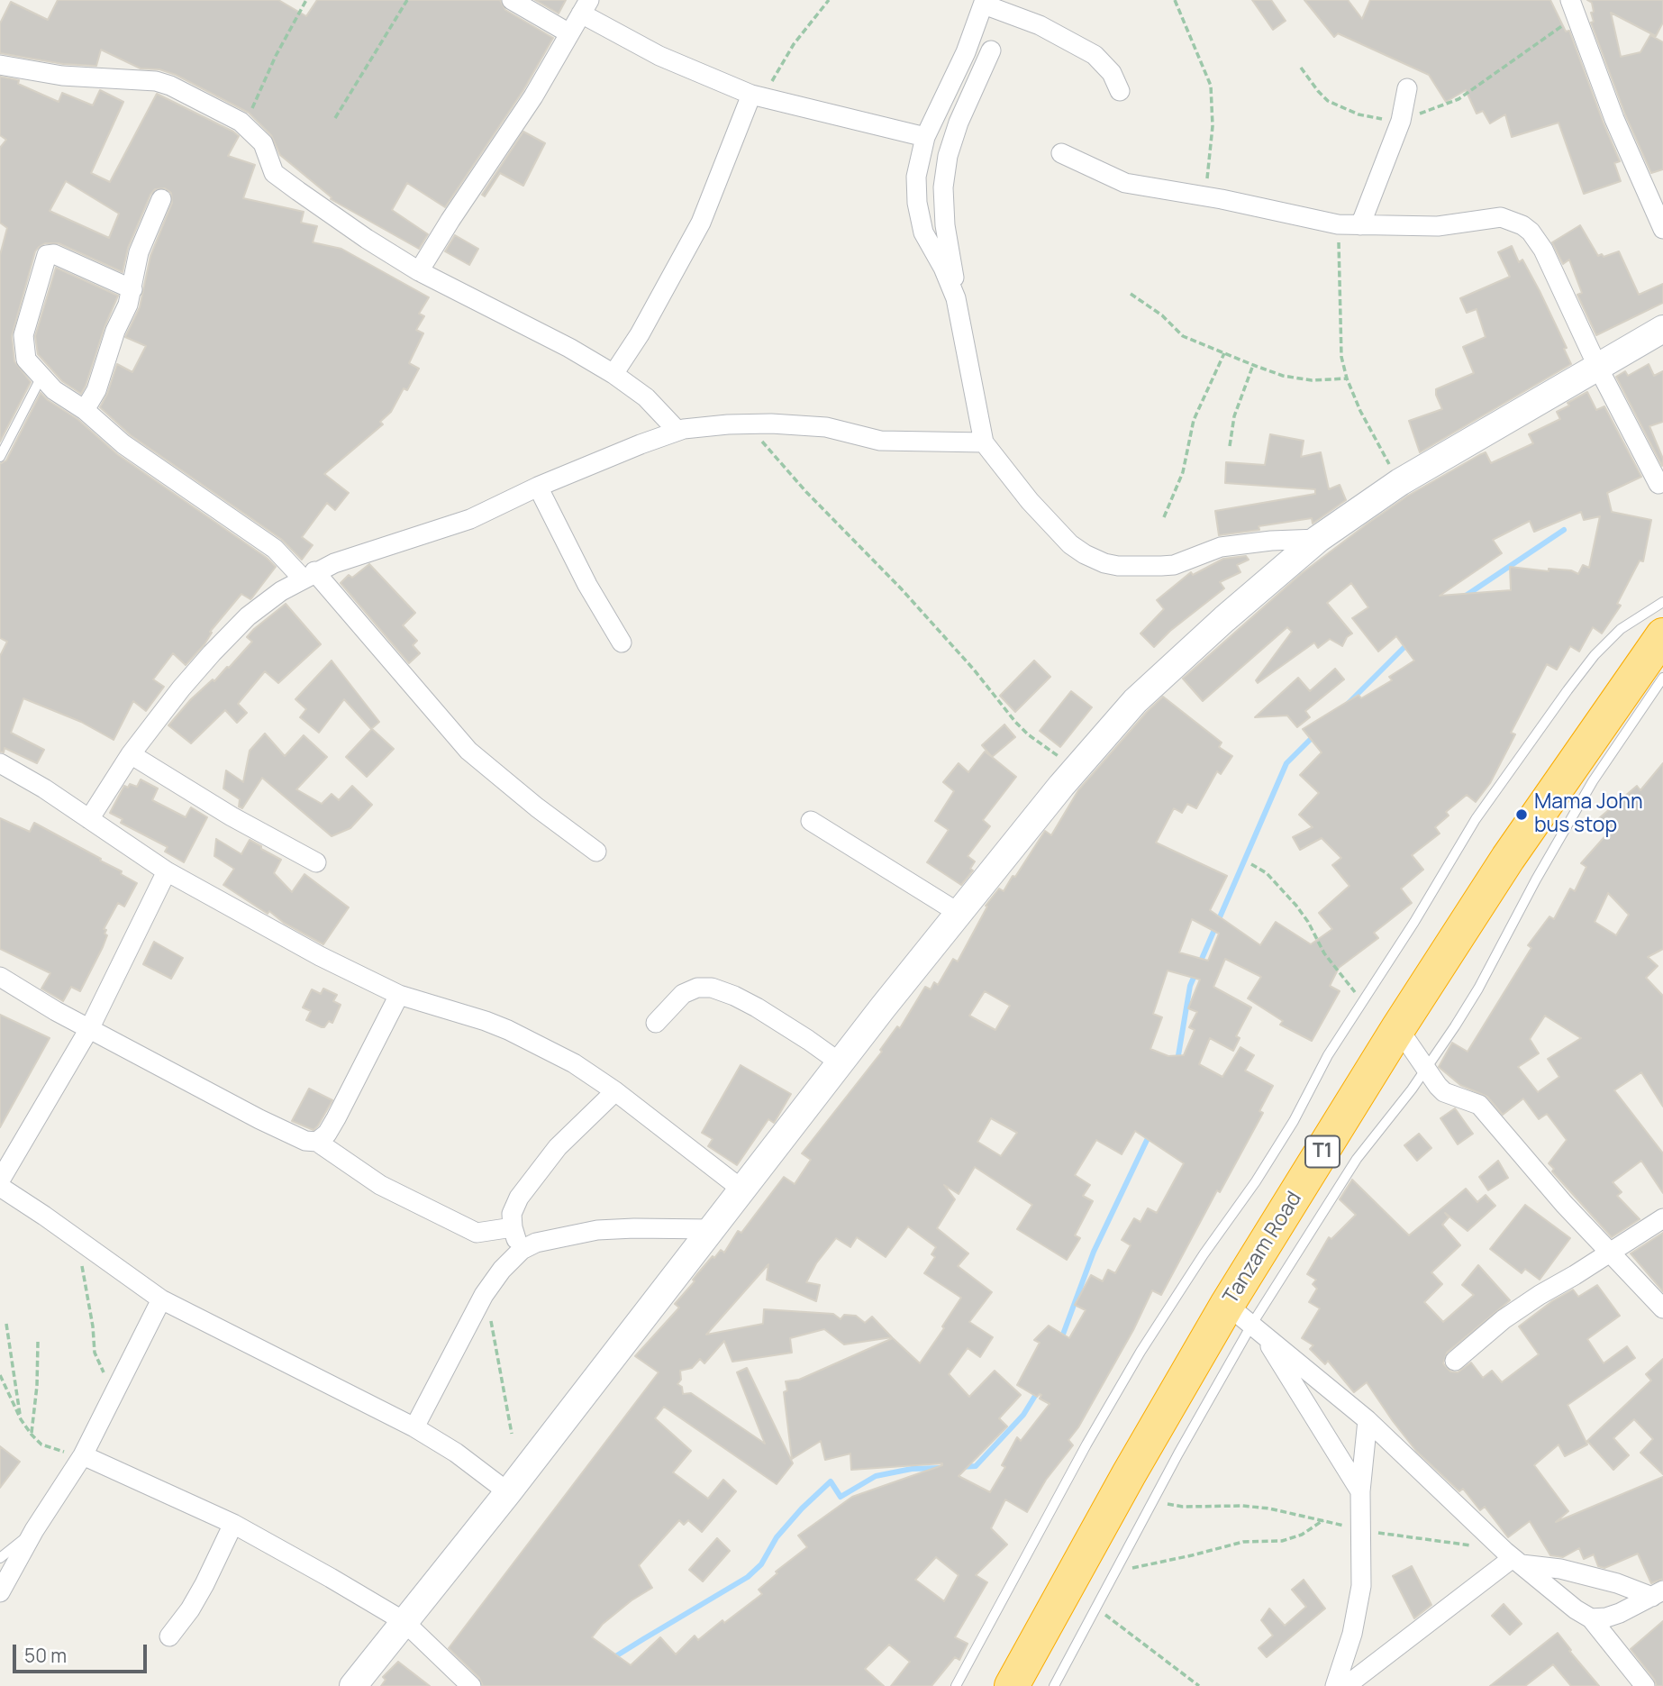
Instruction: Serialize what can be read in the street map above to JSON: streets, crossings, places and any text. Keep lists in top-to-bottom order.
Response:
{
  "streets": {
    "highway": ["T1", "Tanzam Road"]
  },
  "places": ["Mama John bus stop"],
  "scale_bar": "50 m"
}
